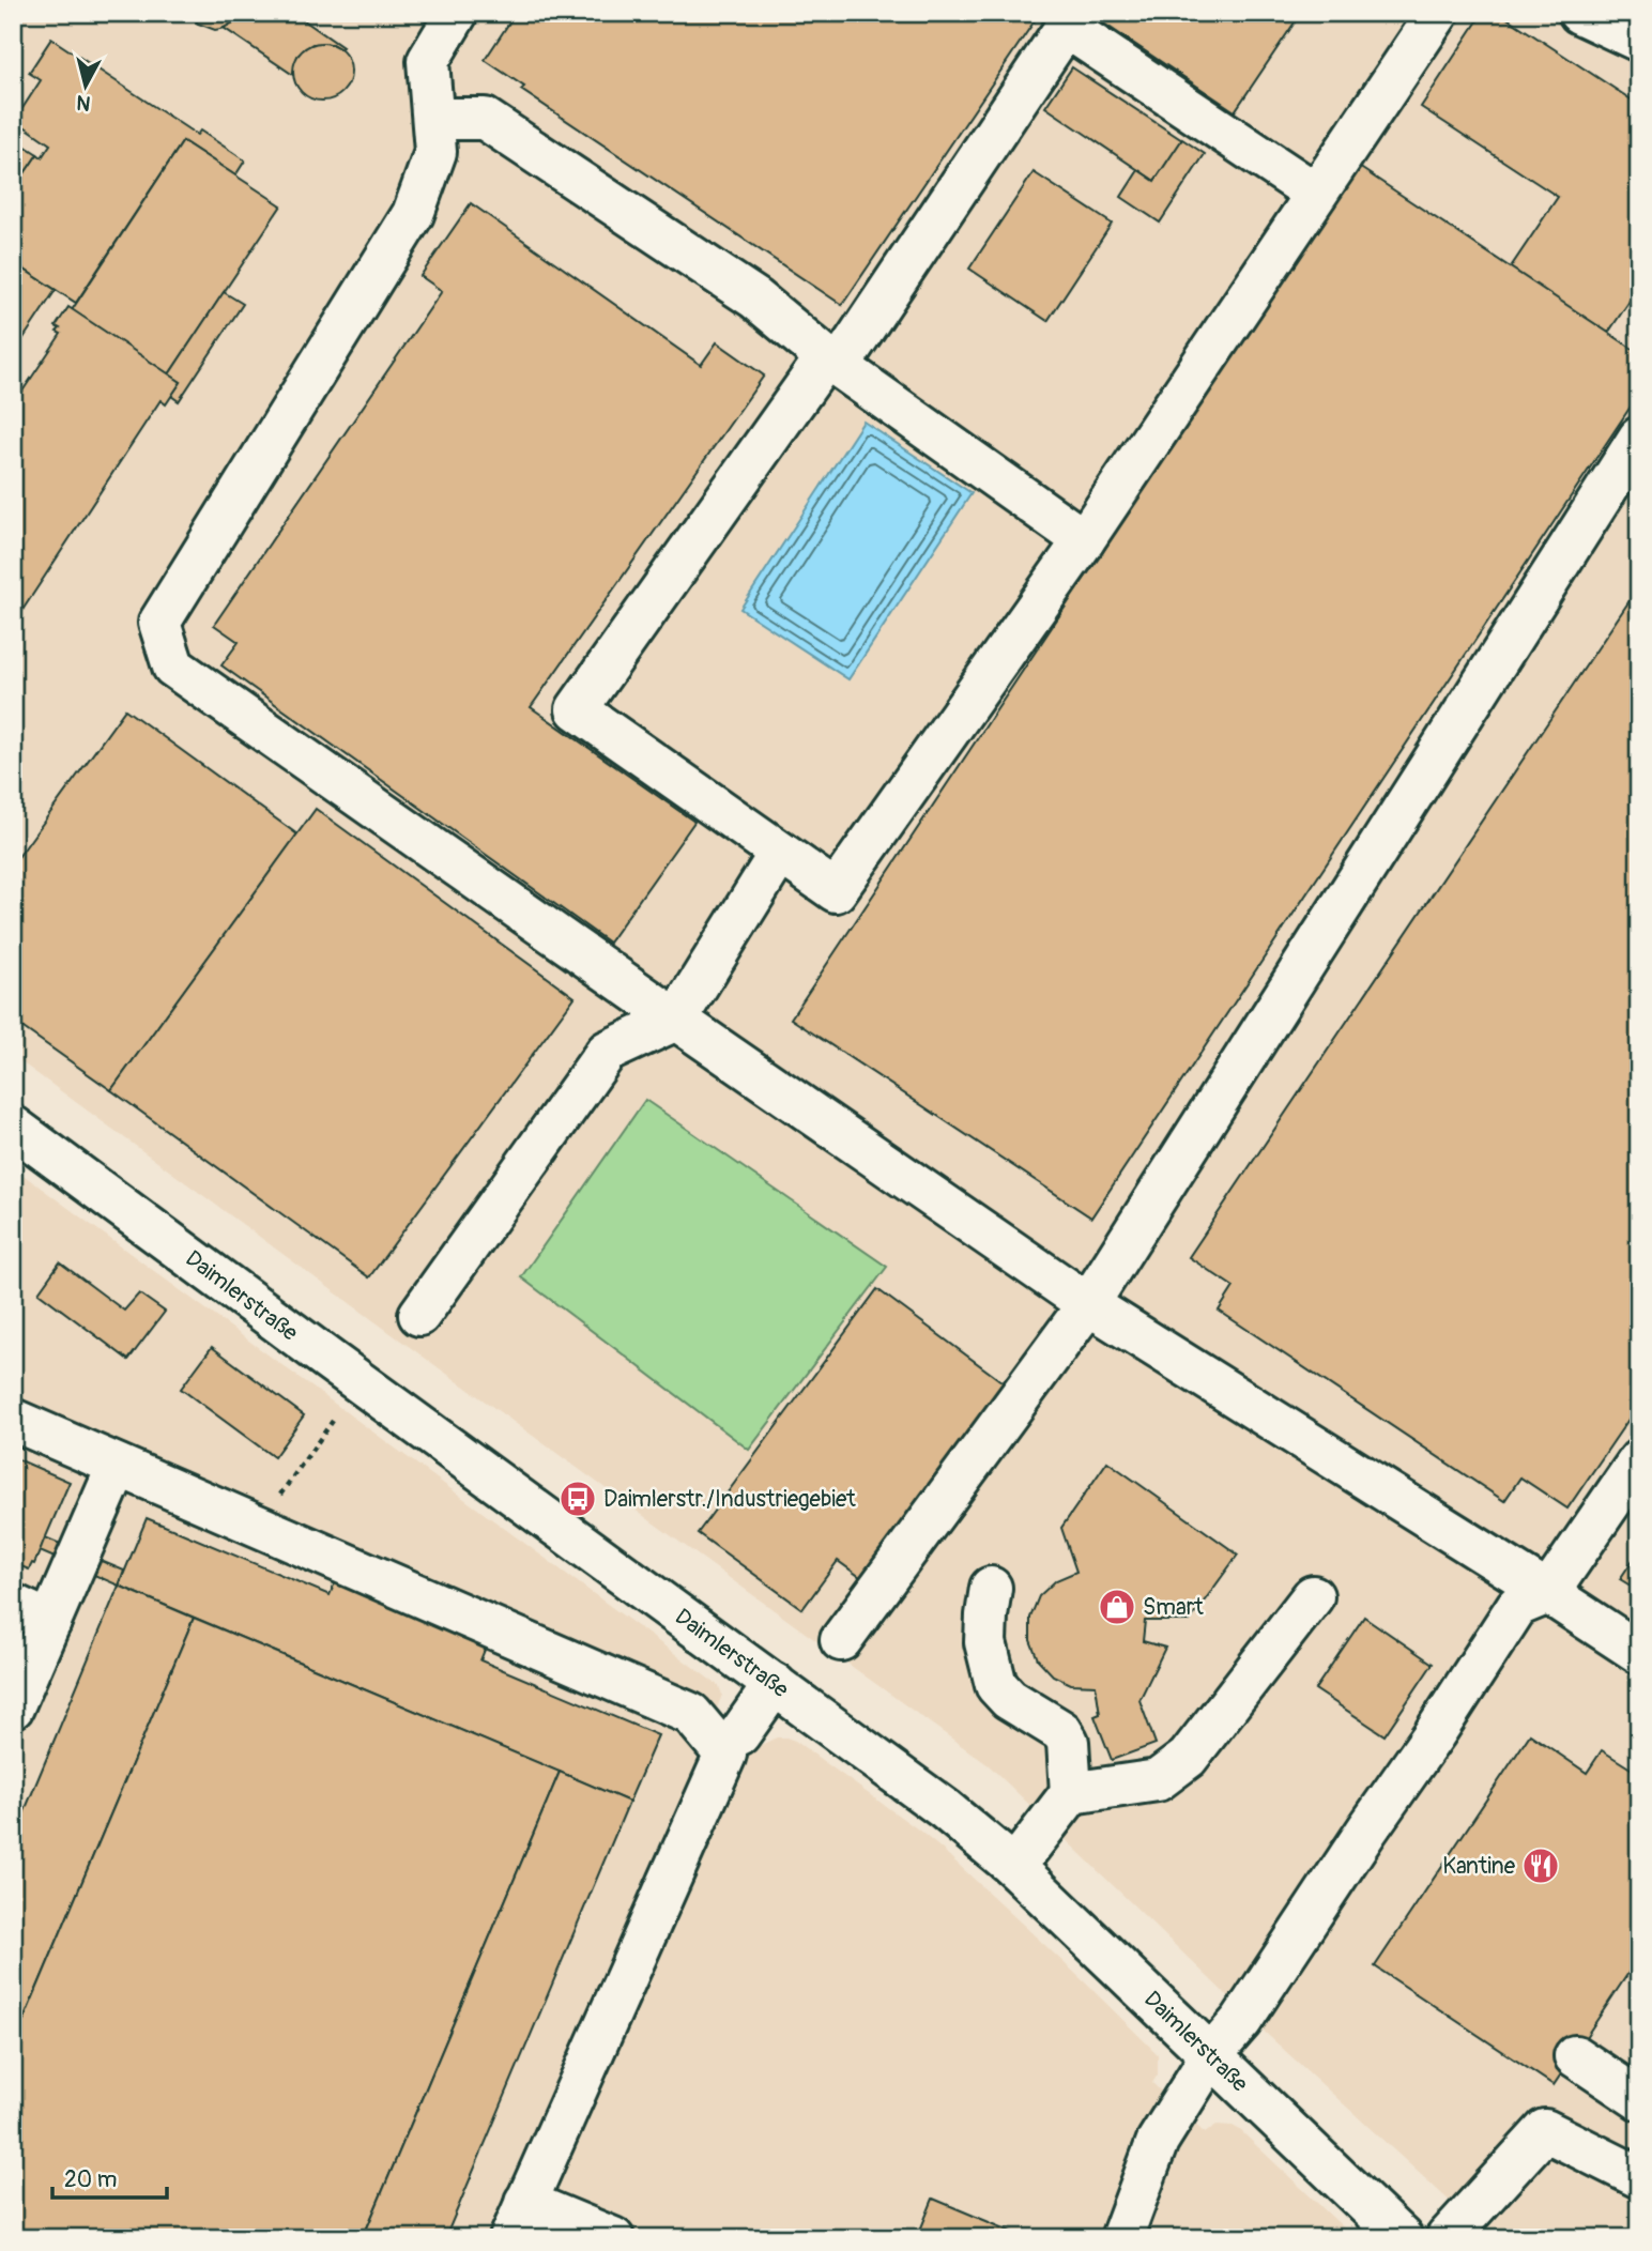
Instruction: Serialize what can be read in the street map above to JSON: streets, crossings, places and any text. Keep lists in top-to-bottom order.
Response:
{
  "streets": {
    "street": ["Daimlerstraße"]
  },
  "places": {
    "bus stop": ["Daimlerstr./Industriegebiet"],
    "shop": ["Smart"],
    "restaurant": ["Kantine"]
  },
  "scale_bar": "20 m",
  "north": "bottom"
}
